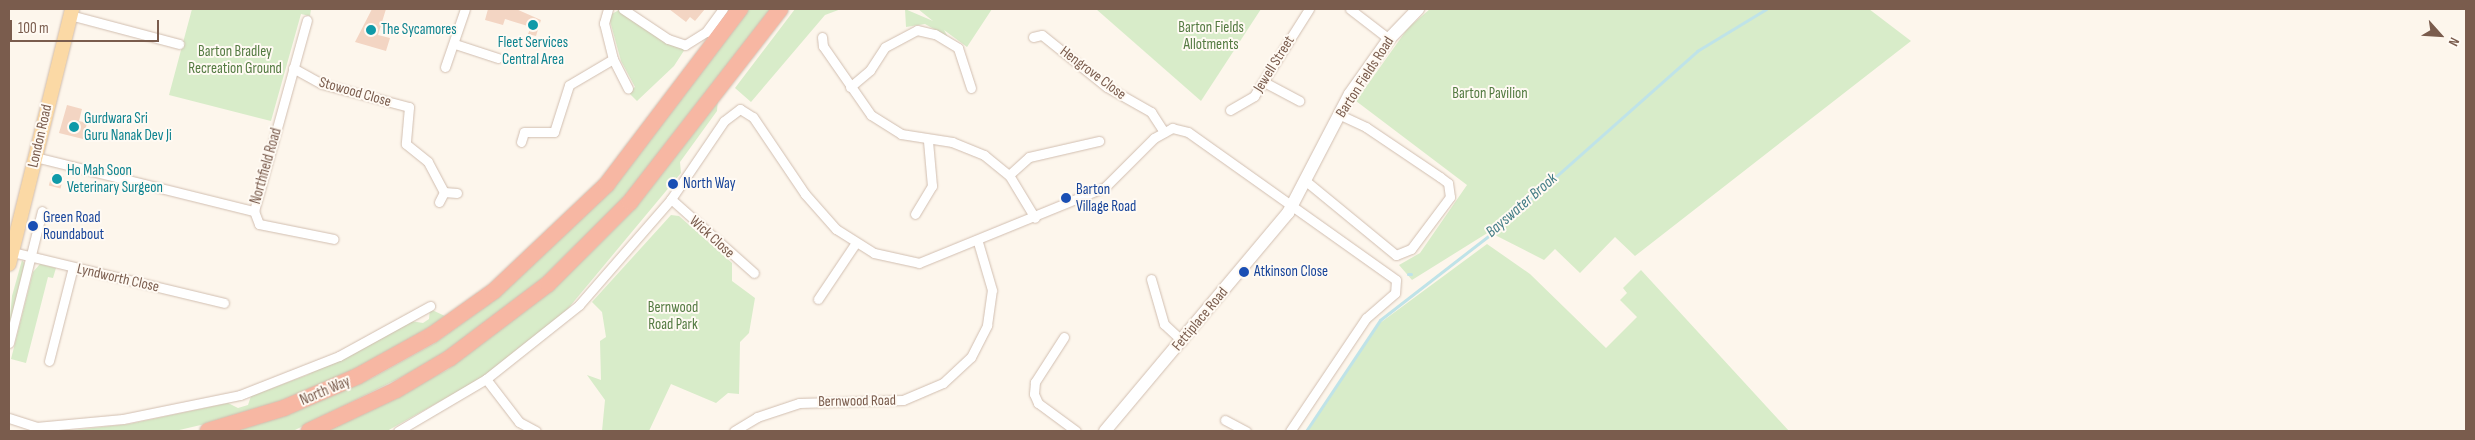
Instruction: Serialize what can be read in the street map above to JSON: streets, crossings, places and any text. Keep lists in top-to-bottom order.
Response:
{
  "streets": {
    "highway": ["North Way"],
    "main road": ["London Road"],
    "street": [
      "Jewell Street",
      "Hengrove Close",
      "Barton Fields Road",
      "Stowood Close",
      "Northfield Road",
      "Wick Close",
      "Lyndworth Close",
      "Fettiplace Road",
      "Bernwood Road"
    ]
  },
  "crossings": [
    ["Barton Fields Road", "Fettiplace Road"],
    ["Stowood Close", "Northfield Road"],
    ["London Road", "Northfield Road"],
    ["London Road", "Lyndworth Close"]
  ],
  "water": ["Bayswater Brook"],
  "parks": [
    "Barton Fields Allotments",
    "Barton Bradley Recreation Ground",
    "Barton Pavilion",
    "Bernwood Road Park"
  ],
  "places": [
    "Fleet Services Central Area",
    "The Sycamores",
    "Gurdwara Sri Guru Nanak Dev Ji",
    "Ho Mah Soon Veterinary Surgeon",
    "North Way",
    "Barton Village Road",
    "Green Road Roundabout",
    "Atkinson Close"
  ],
  "scale_bar": "100 m",
  "north": "bottom right"
}
